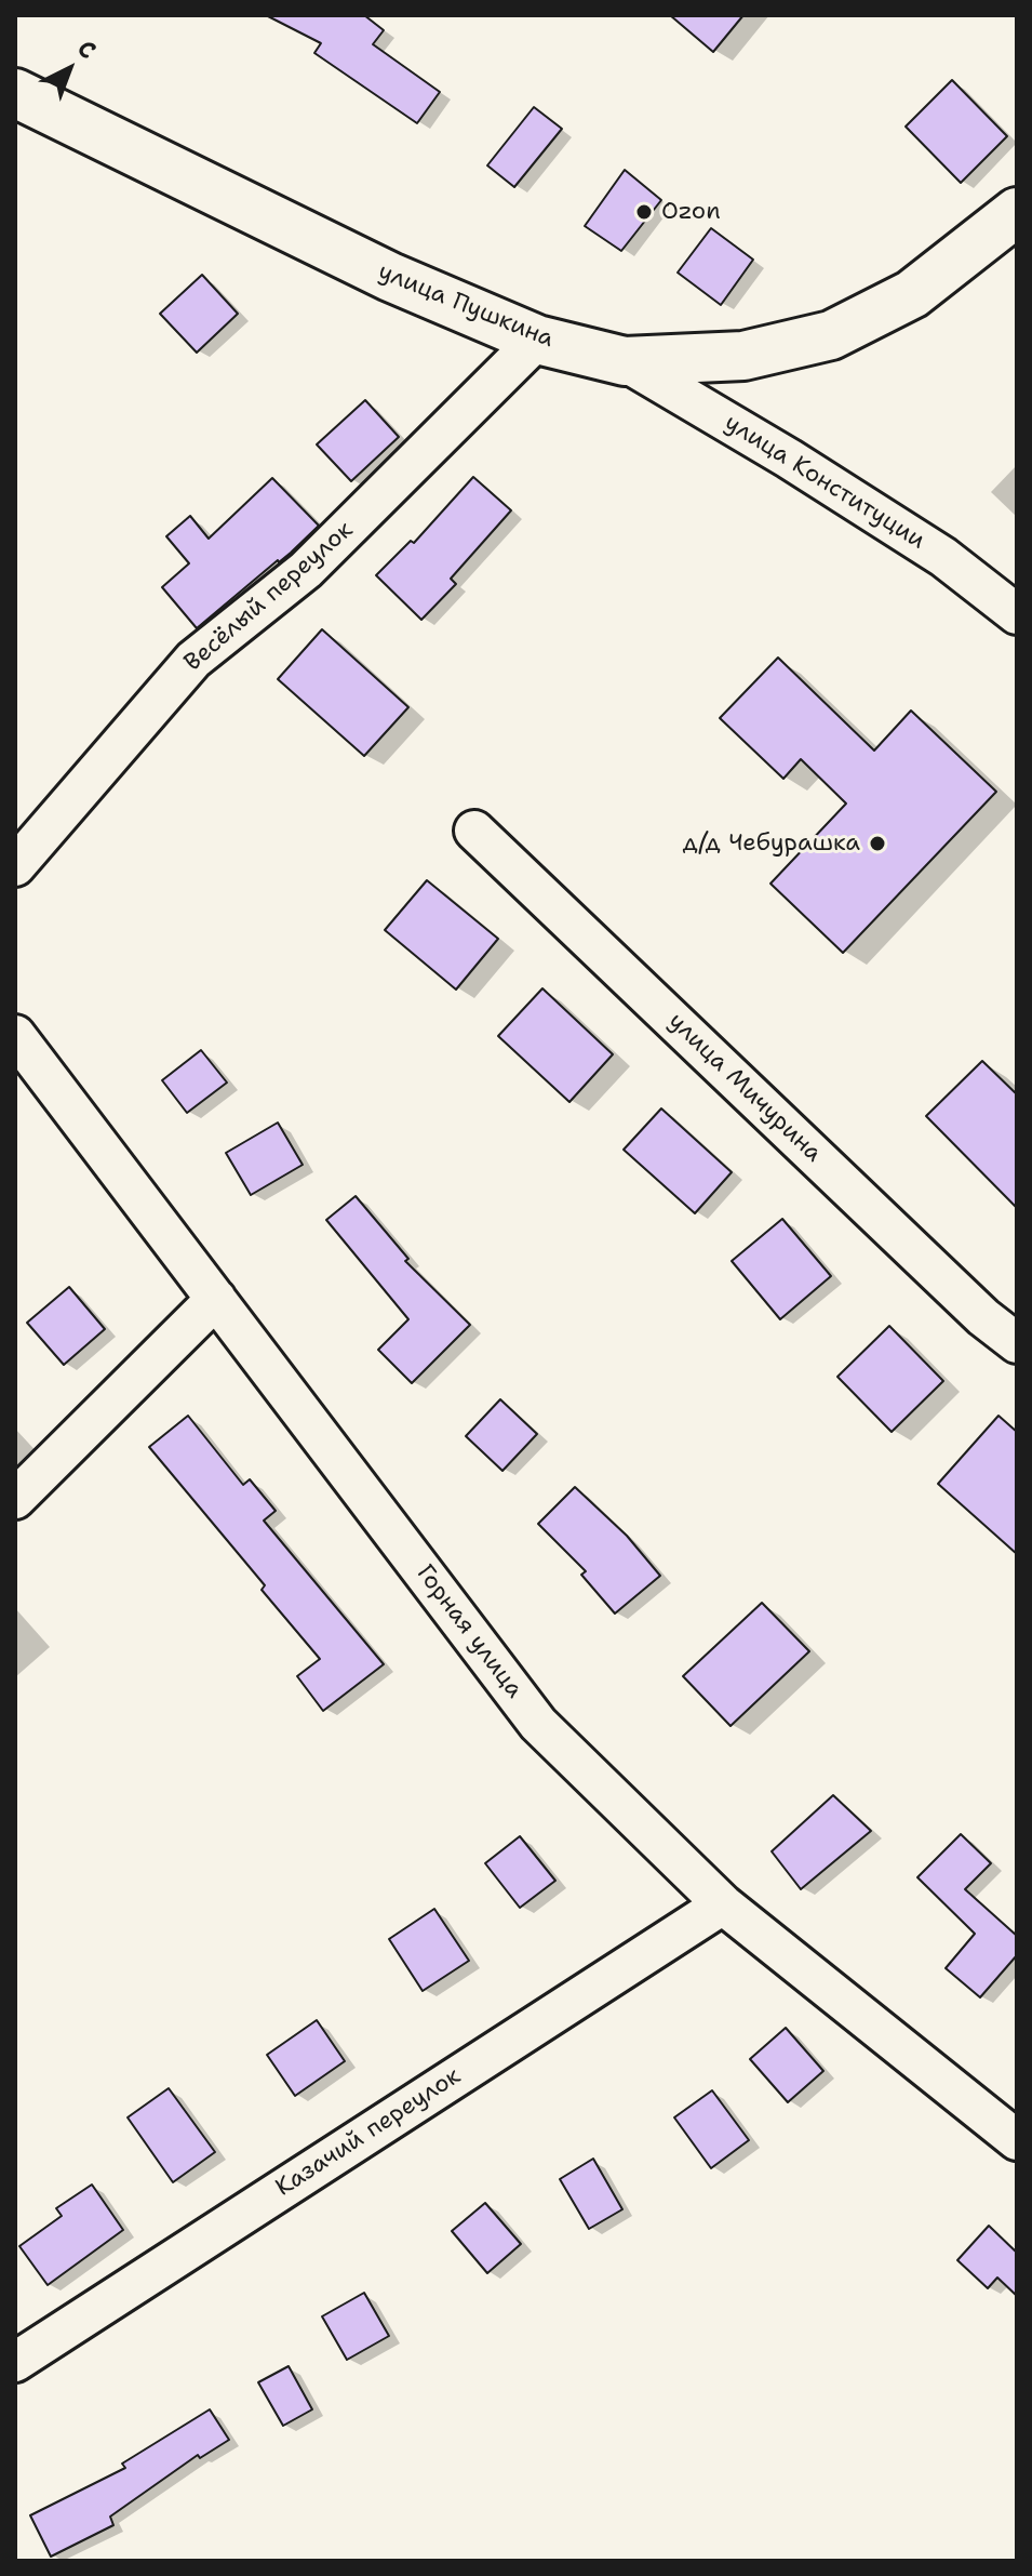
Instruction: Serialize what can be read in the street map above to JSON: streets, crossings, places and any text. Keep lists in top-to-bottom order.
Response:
{
  "streets": {
    "main road": ["улица Пушкина"],
    "street": [
      "улица Конституции",
      "Весёлый переулок",
      "улица Мичурина",
      "Горная улица",
      "Казачий переулок"
    ]
  },
  "crossings": [
    ["улица Пушкина", "улица Конституции"],
    ["улица Пушкина", "Весёлый переулок"],
    ["Горная улица", "Казачий переулок"]
  ],
  "places": ["Ozon", "д/д Чебурашка"],
  "north": "top right"
}
